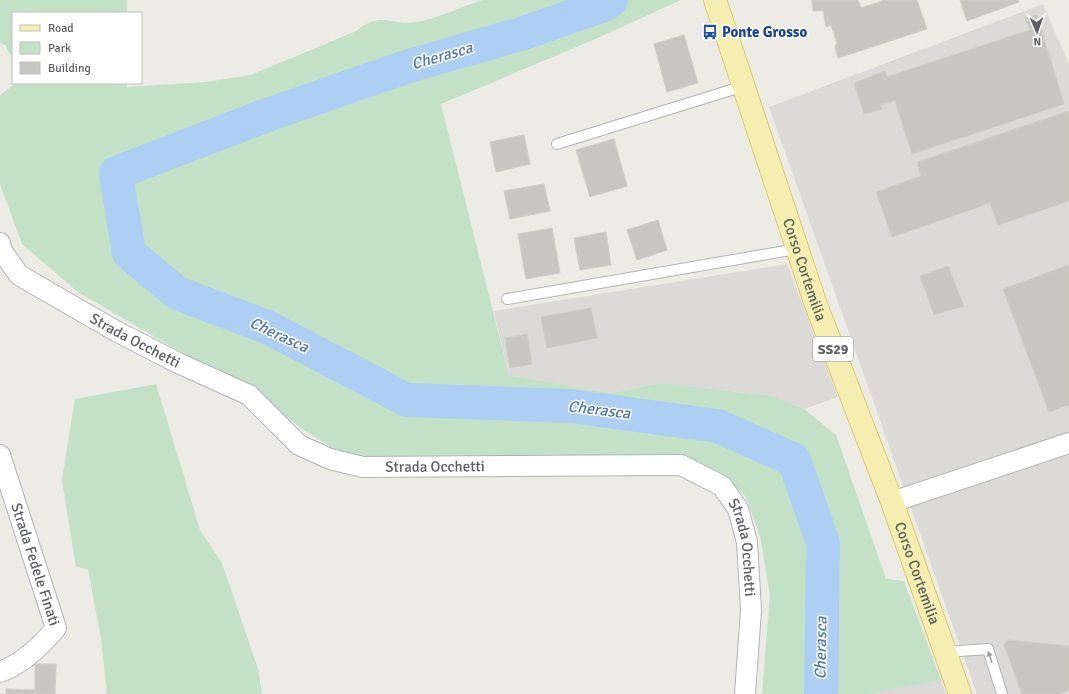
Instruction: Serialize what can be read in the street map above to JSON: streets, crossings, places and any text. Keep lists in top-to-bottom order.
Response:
{
  "streets": {
    "main road": ["Corso Cortemilia", "SS29"],
    "street": ["Strada Occhetti", "Strada Fedele Finati"]
  },
  "water": ["Cherasca"],
  "places": {
    "bus stop": ["Ponte Grosso"]
  },
  "legend": ["Road", "Park", "Building"],
  "north": "bottom"
}
